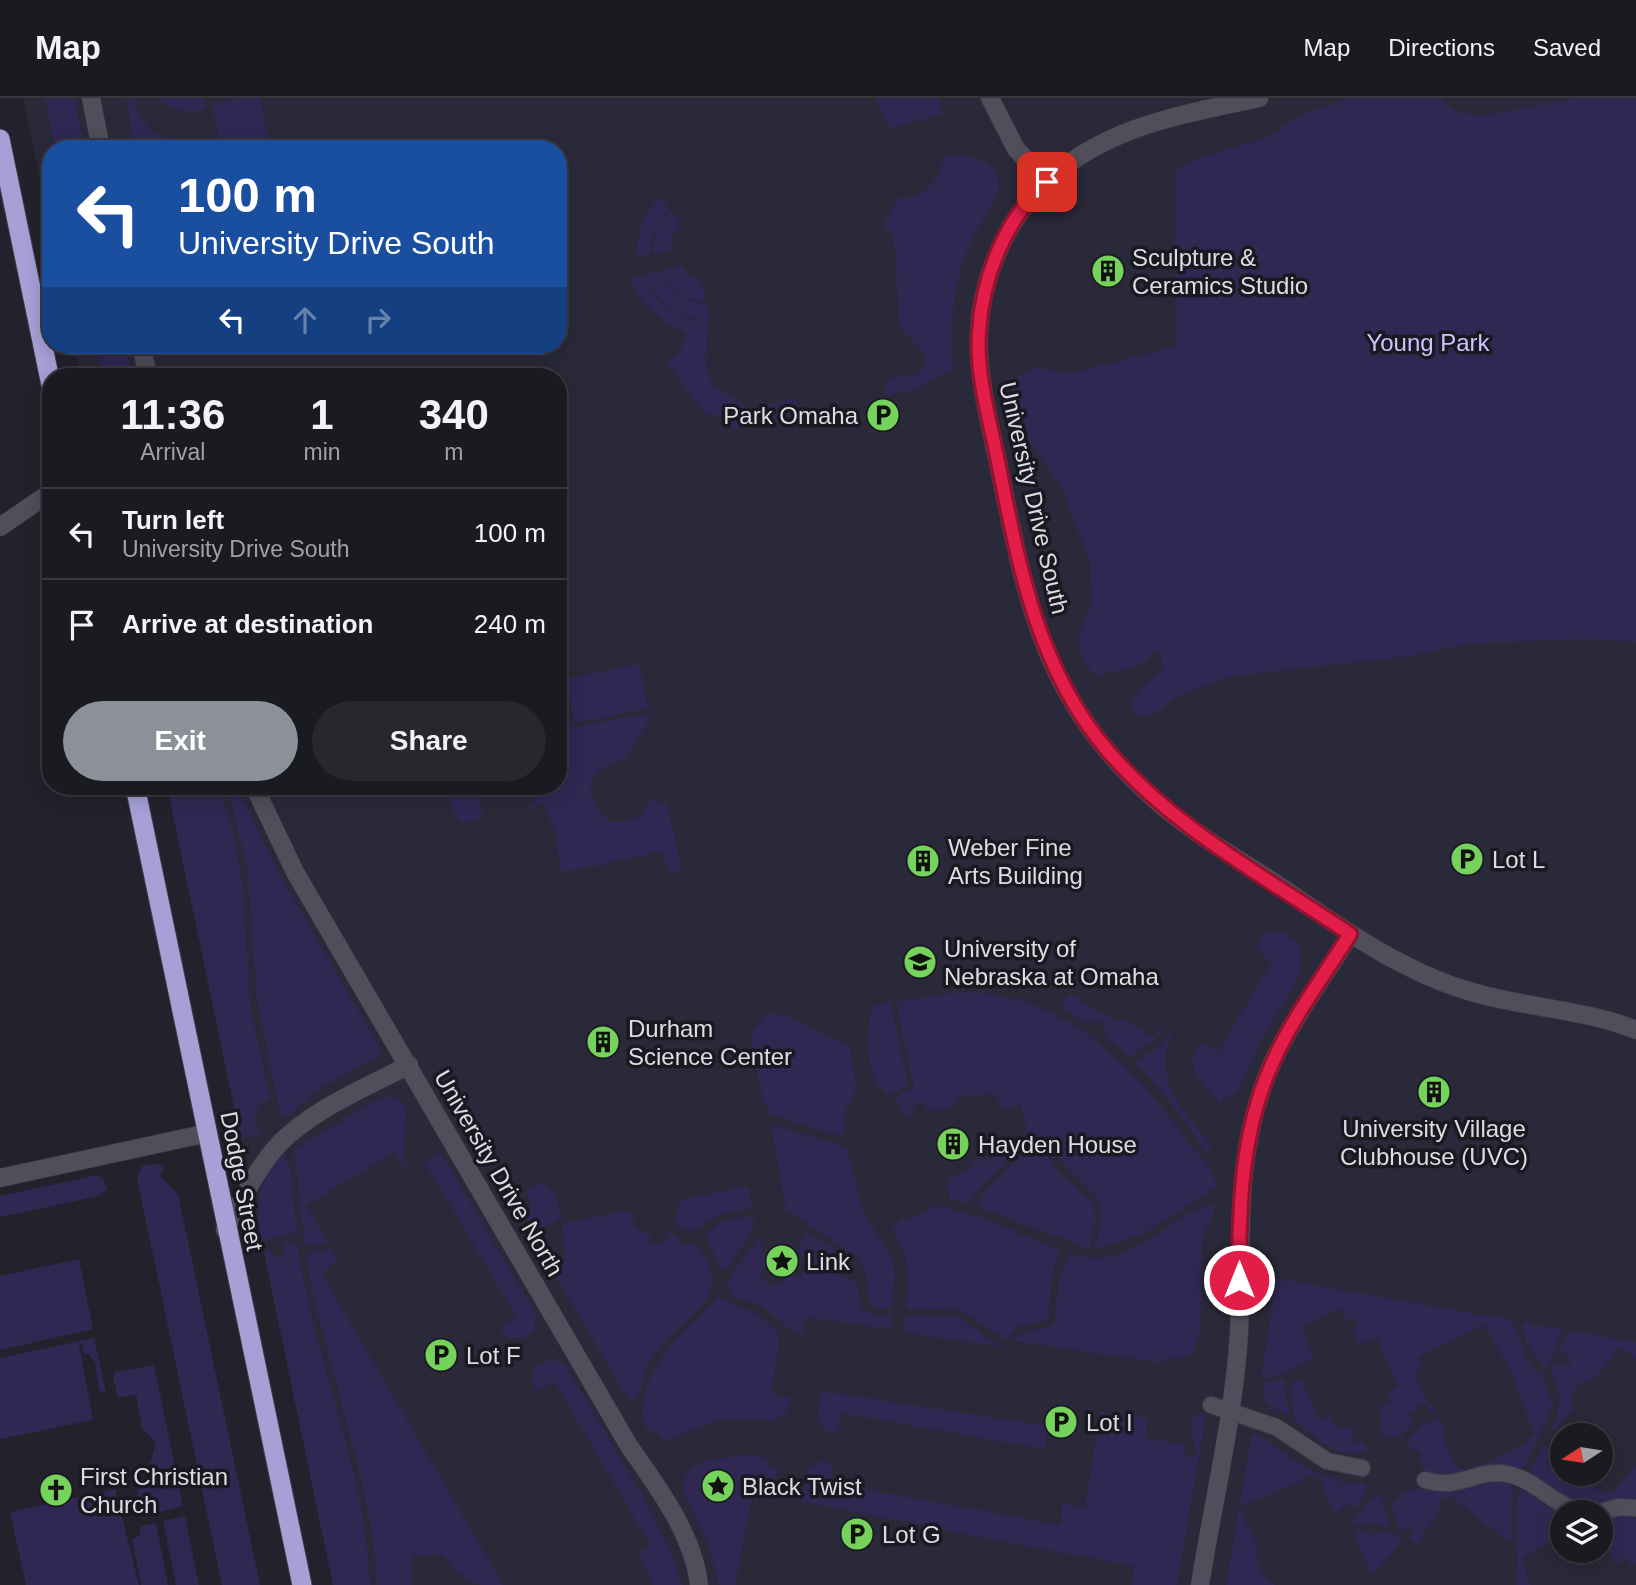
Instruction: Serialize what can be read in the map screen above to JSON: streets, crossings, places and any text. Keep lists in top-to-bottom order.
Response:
{
  "streets": {
    "highway": ["Dodge Street"],
    "street": ["University Drive South", "University Drive North"]
  },
  "parks": ["Young Park"],
  "places": {
    "building": [
      "Sculpture & Ceramics Studio",
      "Weber Fine Arts Building",
      "Durham Science Center",
      "University Village Clubhouse (UVC)",
      "Hayden House"
    ],
    "parking": [
      "Park Omaha",
      "Lot L",
      "Lot F",
      "Lot I",
      "Lot G"
    ],
    "school or university": ["University of Nebraska at Omaha"],
    "place": ["Link", "Black Twist"],
    "church": ["First Christian Church"]
  },
  "north": "left",
  "page": {
    "header": "Map",
    "nav": ["Map", "Directions", "Saved"],
    "turn": ["100 m", "University Drive South"],
    "eta": [
      "11:36",
      "Arrival",
      "1",
      "min",
      "340",
      "m"
    ],
    "list": [
      {
        "name": "Turn left",
        "note": "University Drive South",
        "value": "100 m"
      },
      {
        "name": "Arrive at destination",
        "value": "240 m"
      }
    ],
    "buttons": ["Exit", "Share"]
  }
}
